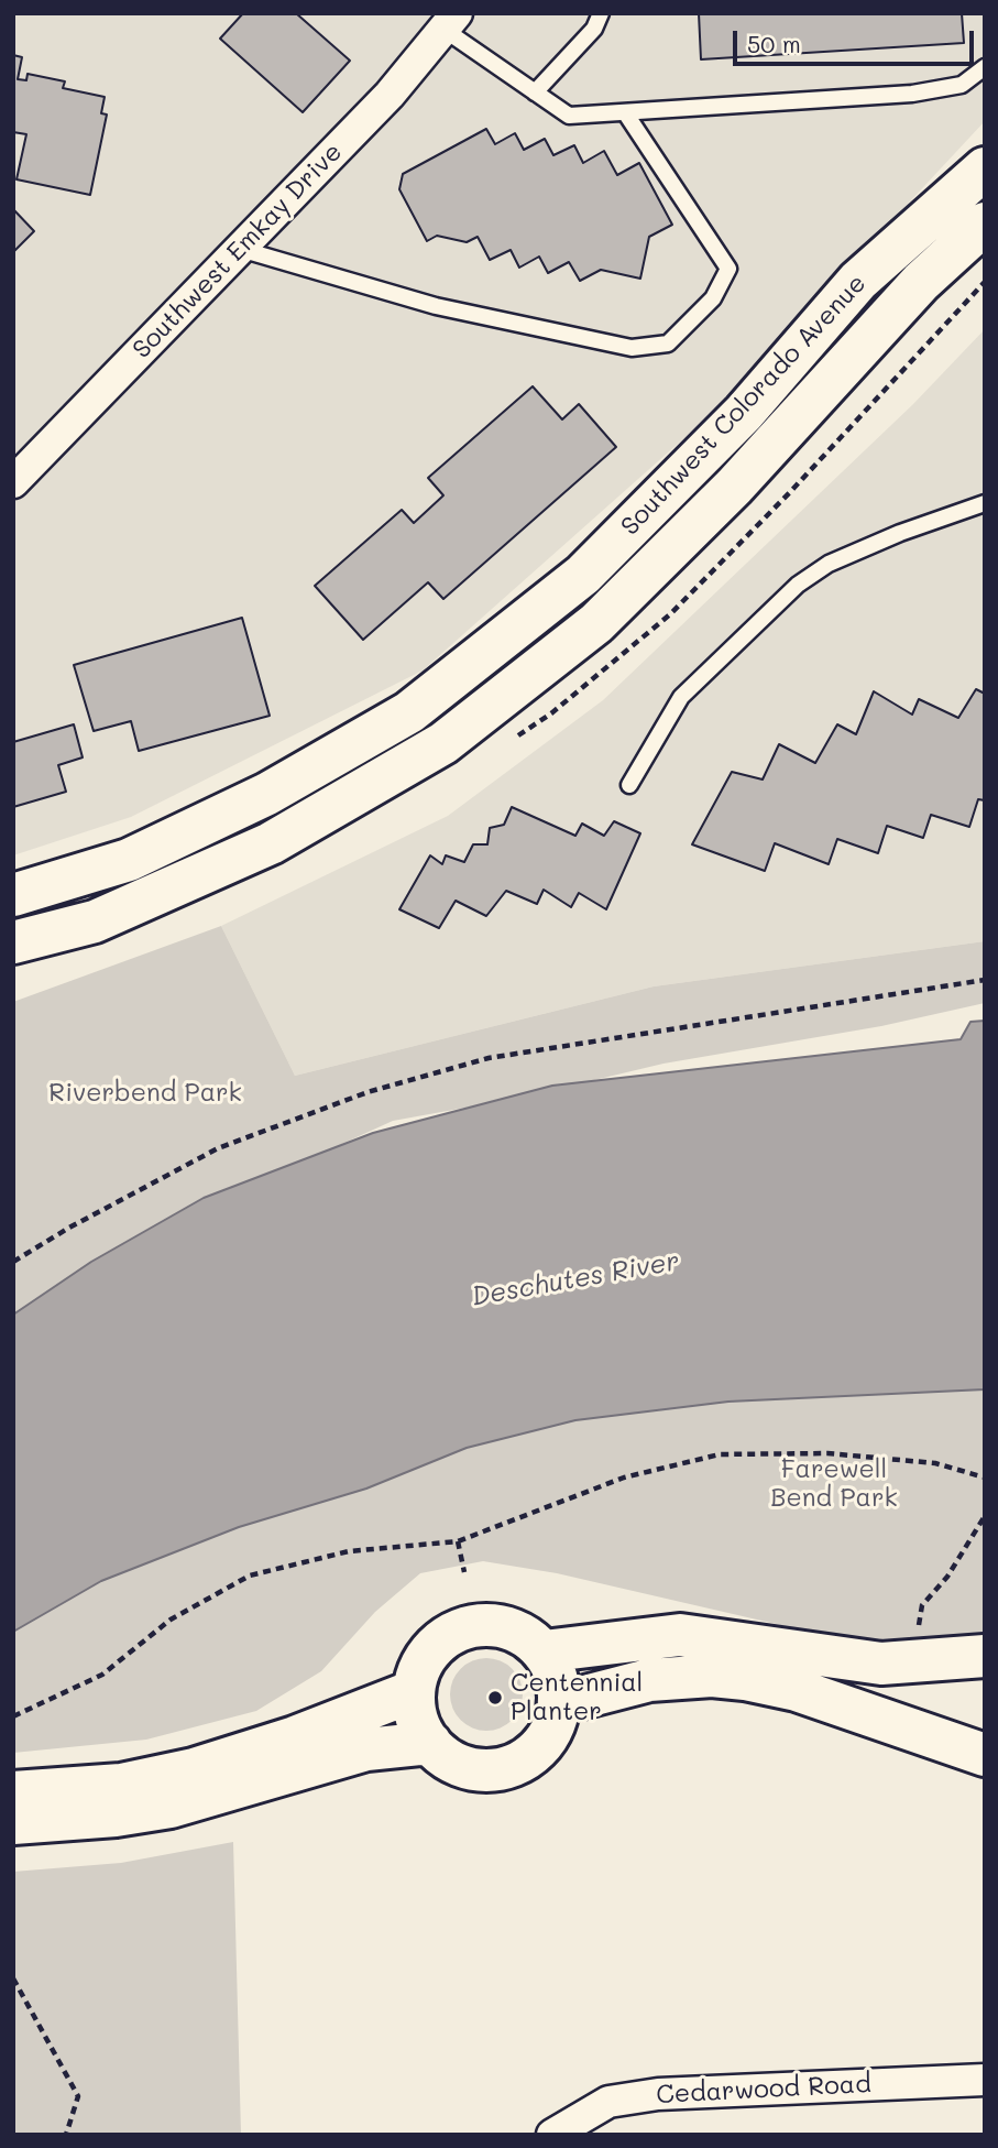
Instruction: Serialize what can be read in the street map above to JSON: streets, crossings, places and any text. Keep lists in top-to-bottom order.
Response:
{
  "streets": {
    "main road": ["Southwest Colorado Avenue"],
    "street": ["Southwest Emkay Drive", "Cedarwood Road"]
  },
  "water": ["Deschutes River"],
  "parks": ["Riverbend Park", "Farewell Bend Park"],
  "places": ["Centennial Planter"],
  "scale_bar": "50 m"
}
